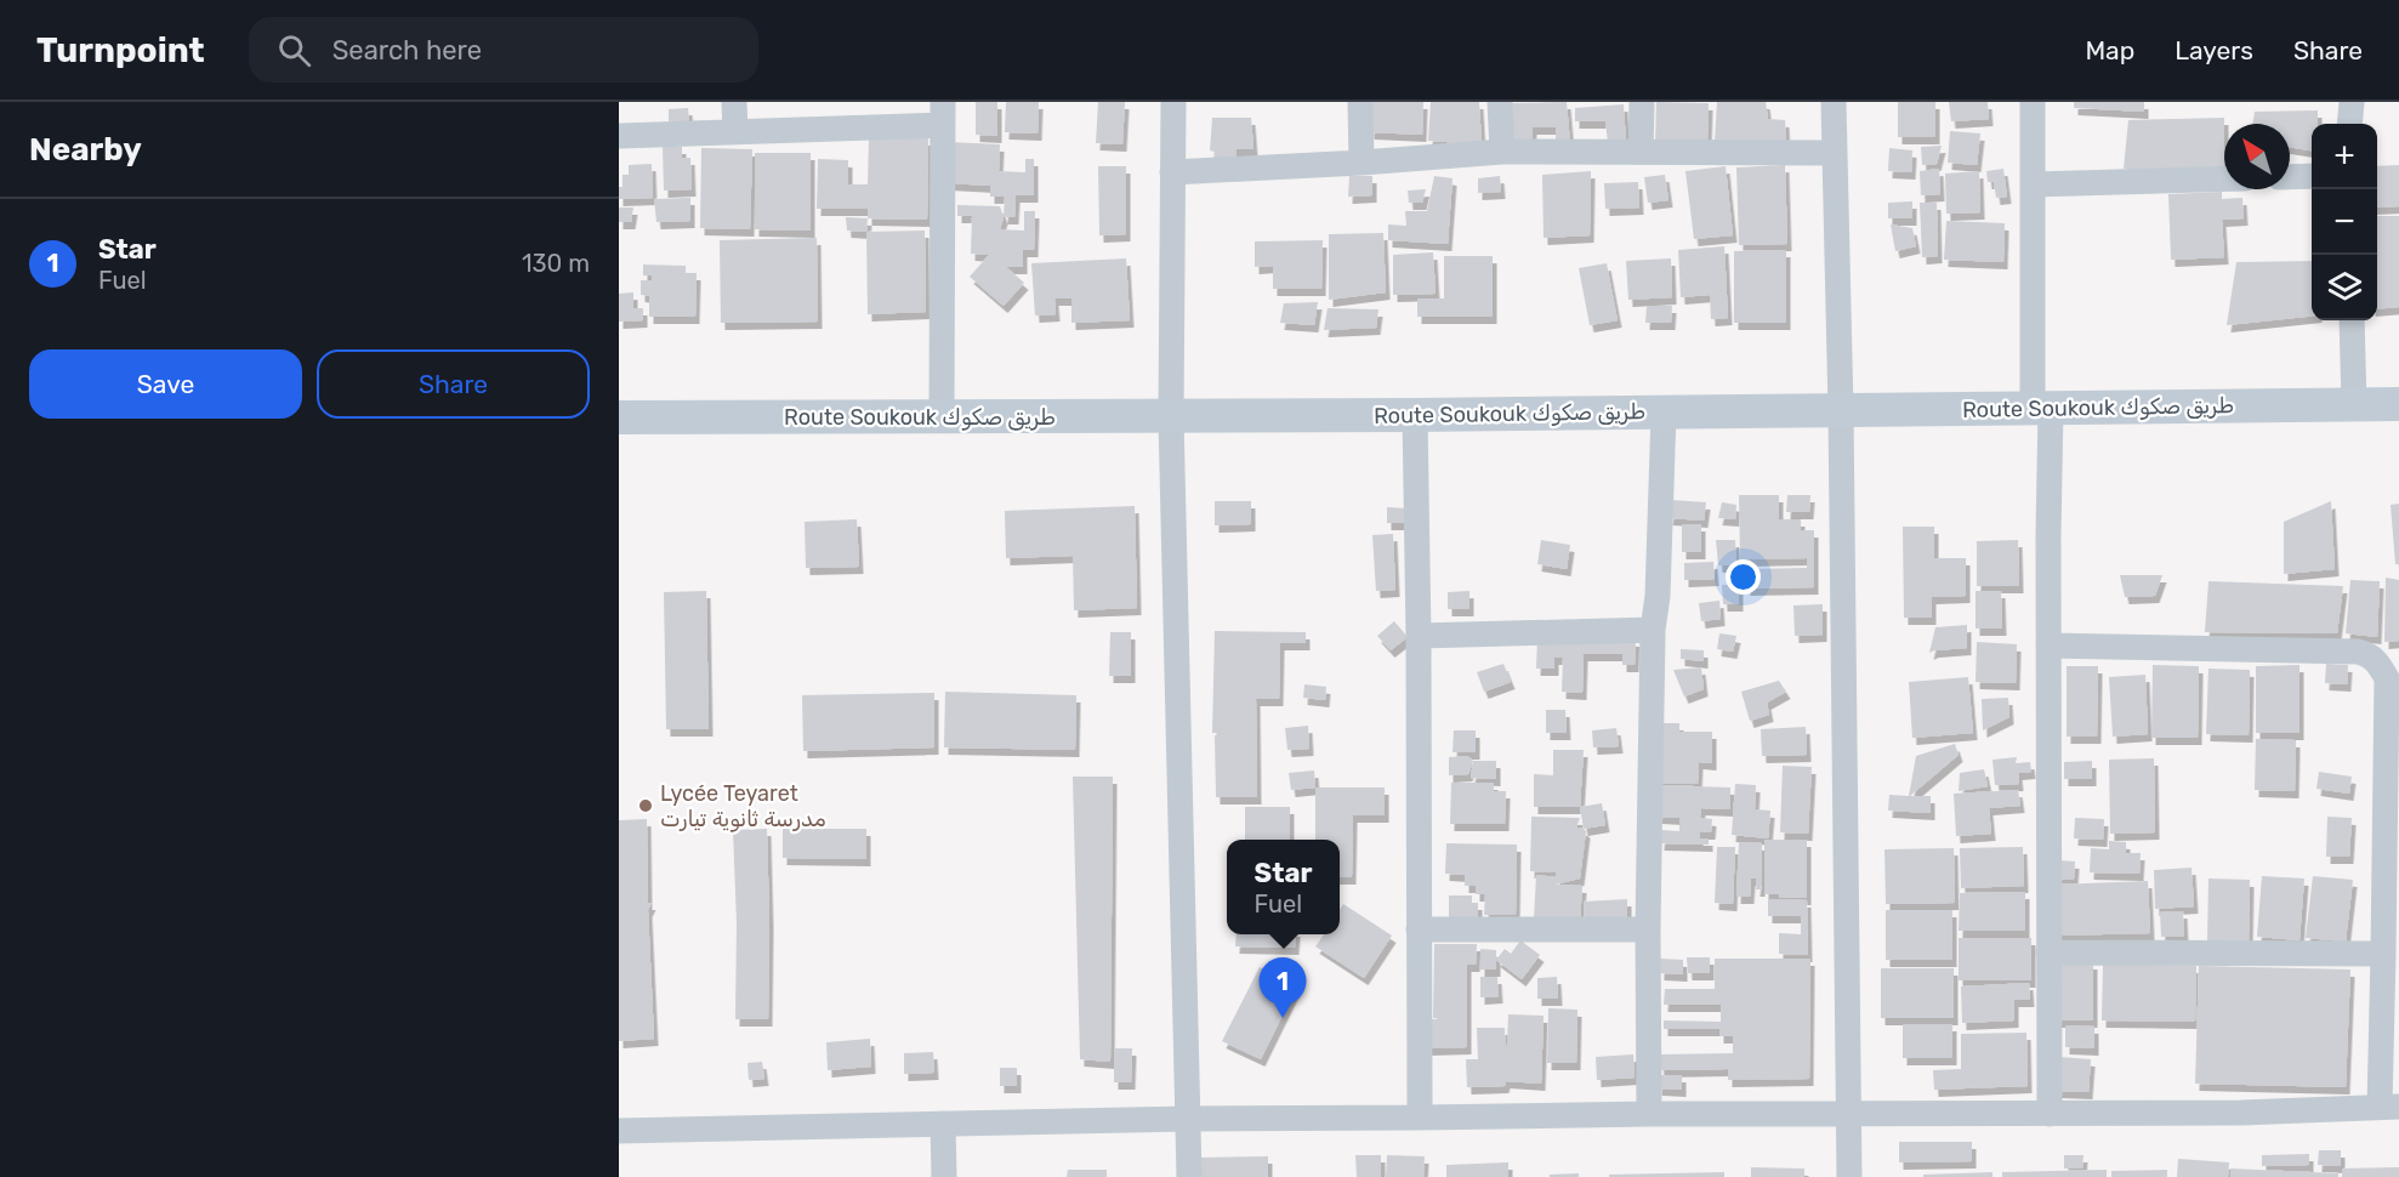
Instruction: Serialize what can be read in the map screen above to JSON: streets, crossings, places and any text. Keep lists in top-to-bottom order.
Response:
{
  "streets": {
    "street": ["Route Soukouk طريق صكوك"]
  },
  "places": ["Lycée Teyaret مدرسة ثانوية تيارت"],
  "north": "top left",
  "page": {
    "header": "Turnpoint",
    "search": "Search here",
    "nav": ["Map", "Layers", "Share"],
    "heading": "Nearby",
    "map_buttons": ["+", "−"],
    "list": [
      {
        "mark": "1",
        "name": "Star",
        "note": "Fuel",
        "value": "130 m"
      }
    ],
    "buttons": ["Save", "Share"],
    "popup": ["Star", "Fuel"],
    "pins": "1"
  }
}
